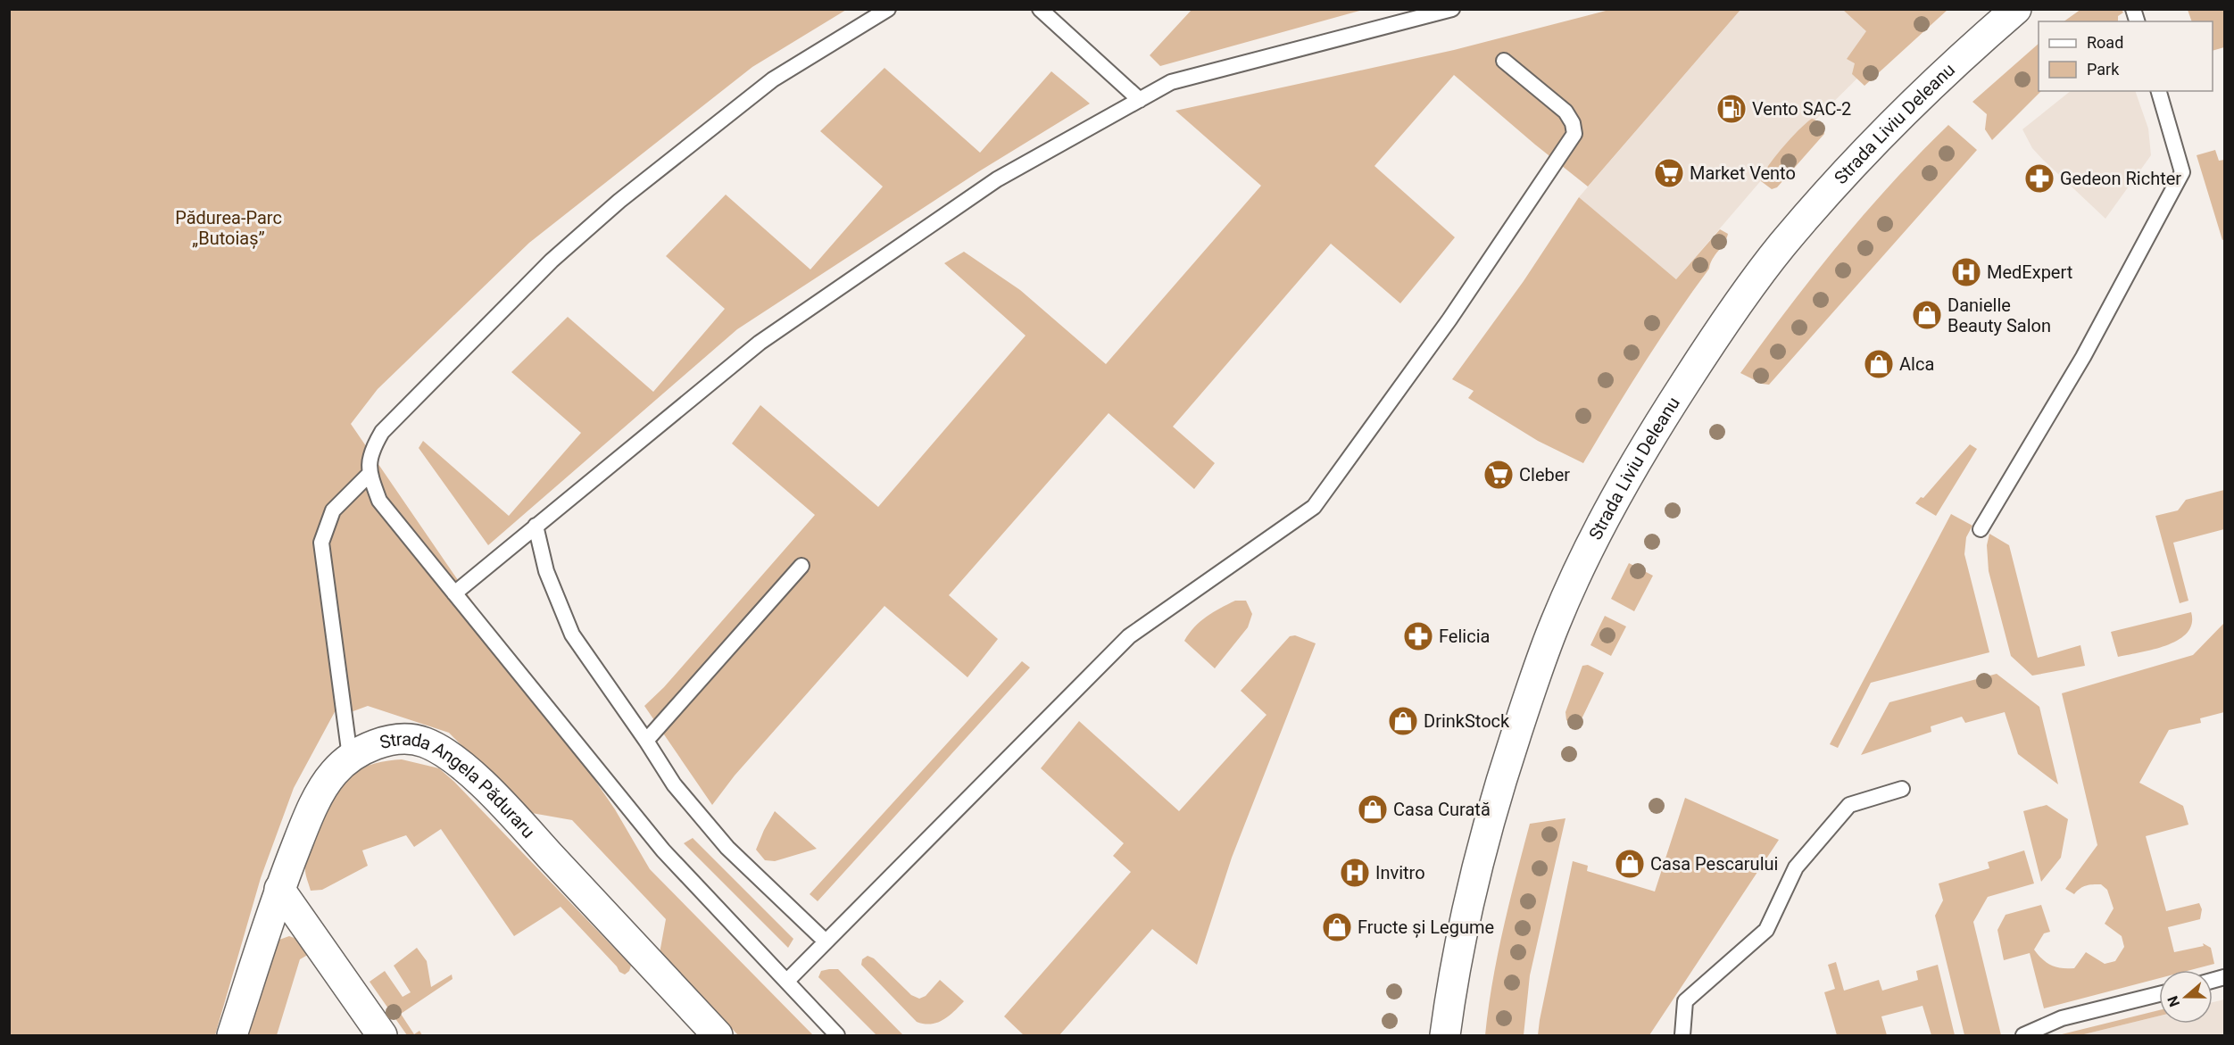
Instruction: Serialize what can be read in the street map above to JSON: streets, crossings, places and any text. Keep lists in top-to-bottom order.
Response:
{
  "streets": {
    "main road": ["Strada Liviu Deleanu", "Strada Angela Păduraru"]
  },
  "parks": ["Pădurea-Parc „Butoiaș”"],
  "places": {
    "fuel station": ["Vento SAC-2"],
    "supermarket": ["Market Vento", "Cleber"],
    "pharmacy": ["Gedeon Richter", "Felicia"],
    "hospital": ["MedExpert", "Invitro"],
    "shop": [
      "Danielle Beauty Salon",
      "Alca",
      "DrinkStock",
      "Casa Curată",
      "Casa Pescarului",
      "Fructe și Legume"
    ]
  },
  "legend": ["Road", "Park"],
  "north": "left"
}
